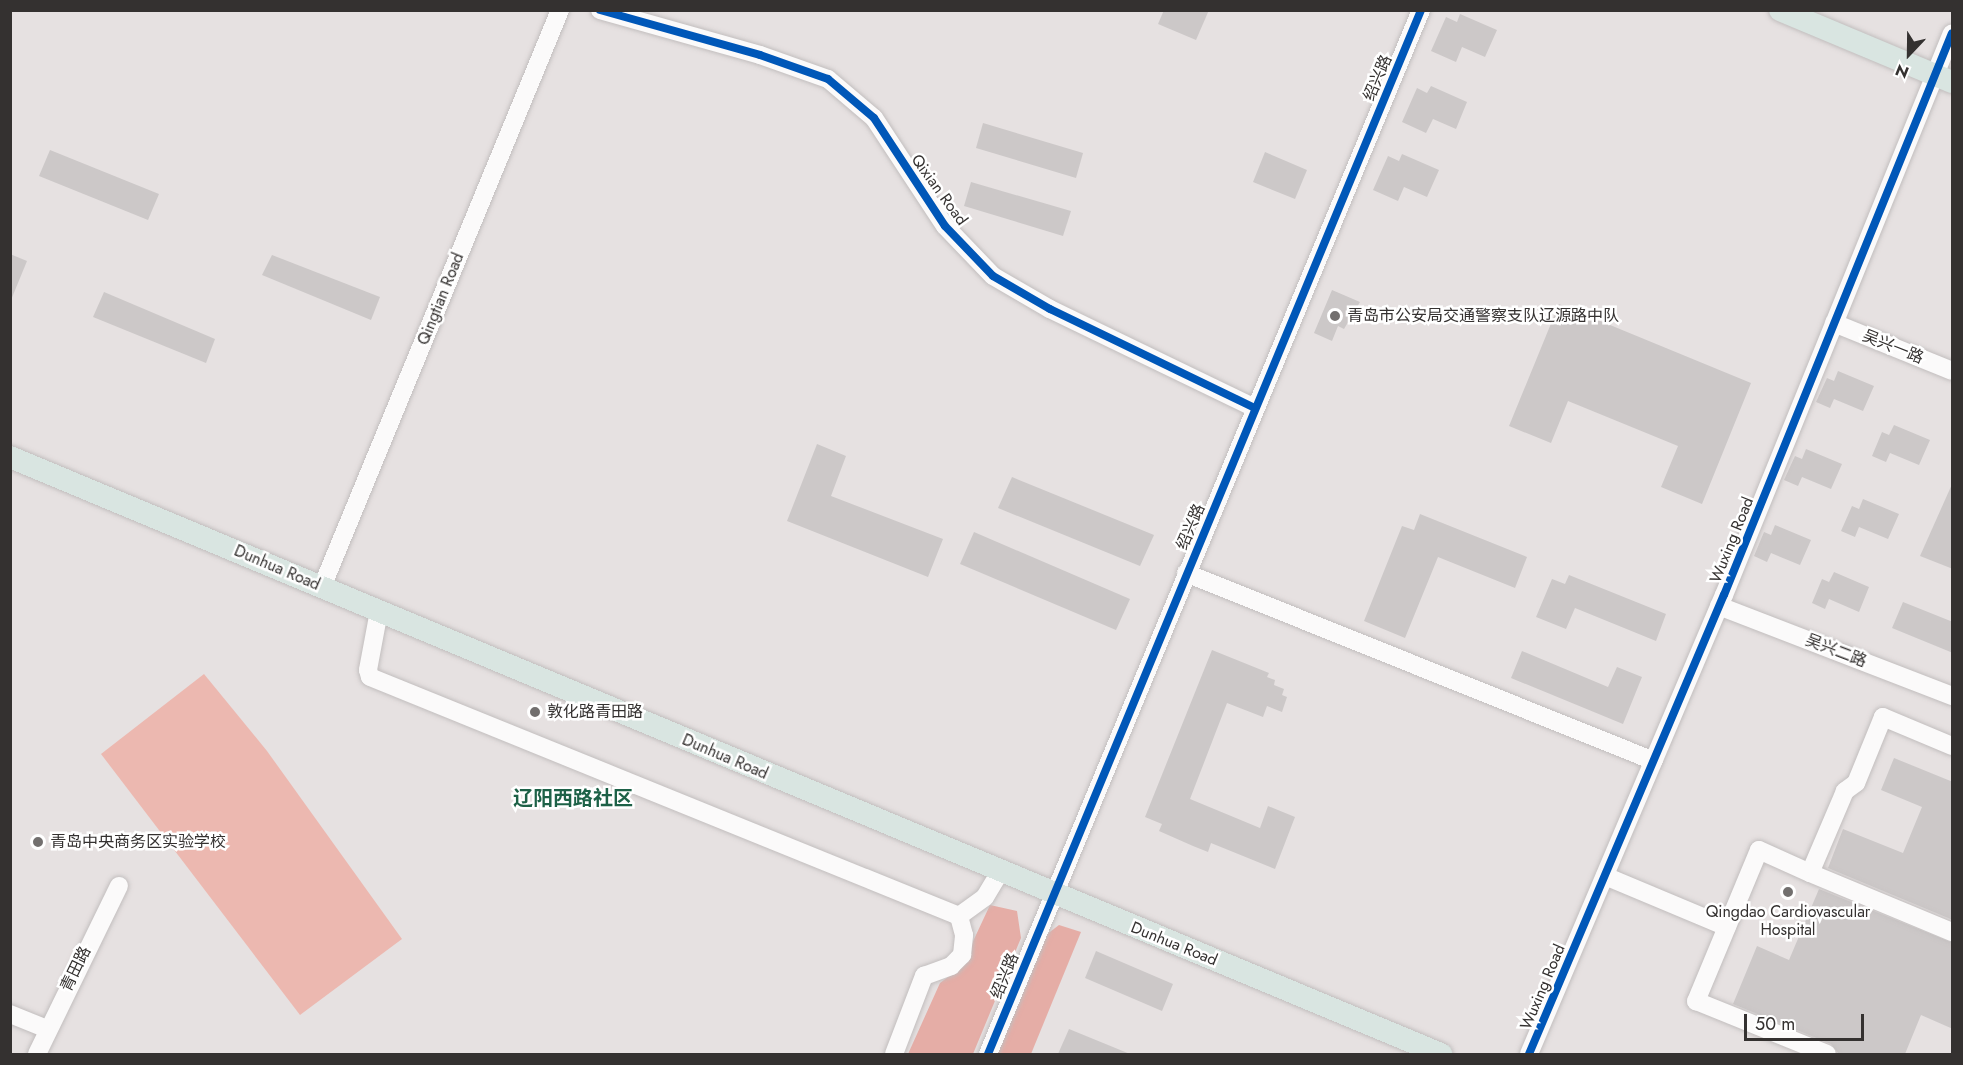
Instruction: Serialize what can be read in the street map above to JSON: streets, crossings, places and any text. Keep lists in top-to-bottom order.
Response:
{
  "streets": {
    "main road": ["Dunhua Road"],
    "street": [
      "绍兴路",
      "Qixian Road",
      "Qingtian Road",
      "吴兴一路",
      "Wuxing Road",
      "吴兴二路",
      "青田路"
    ]
  },
  "crossings": [
    ["绍兴路", "Qixian Road"],
    ["绍兴路", "Dunhua Road"],
    ["Qingtian Road", "Dunhua Road"],
    ["吴兴一路", "Wuxing Road"],
    ["Wuxing Road", "吴兴二路"]
  ],
  "districts": ["辽阳西路社区"],
  "places": [
    "青岛市公安局交通警察支队辽源路中队",
    "敦化路青田路",
    "青岛中央商务区实验学校",
    "Qingdao Cardiovascular Hospital"
  ],
  "scale_bar": "50 m",
  "north": "bottom"
}
